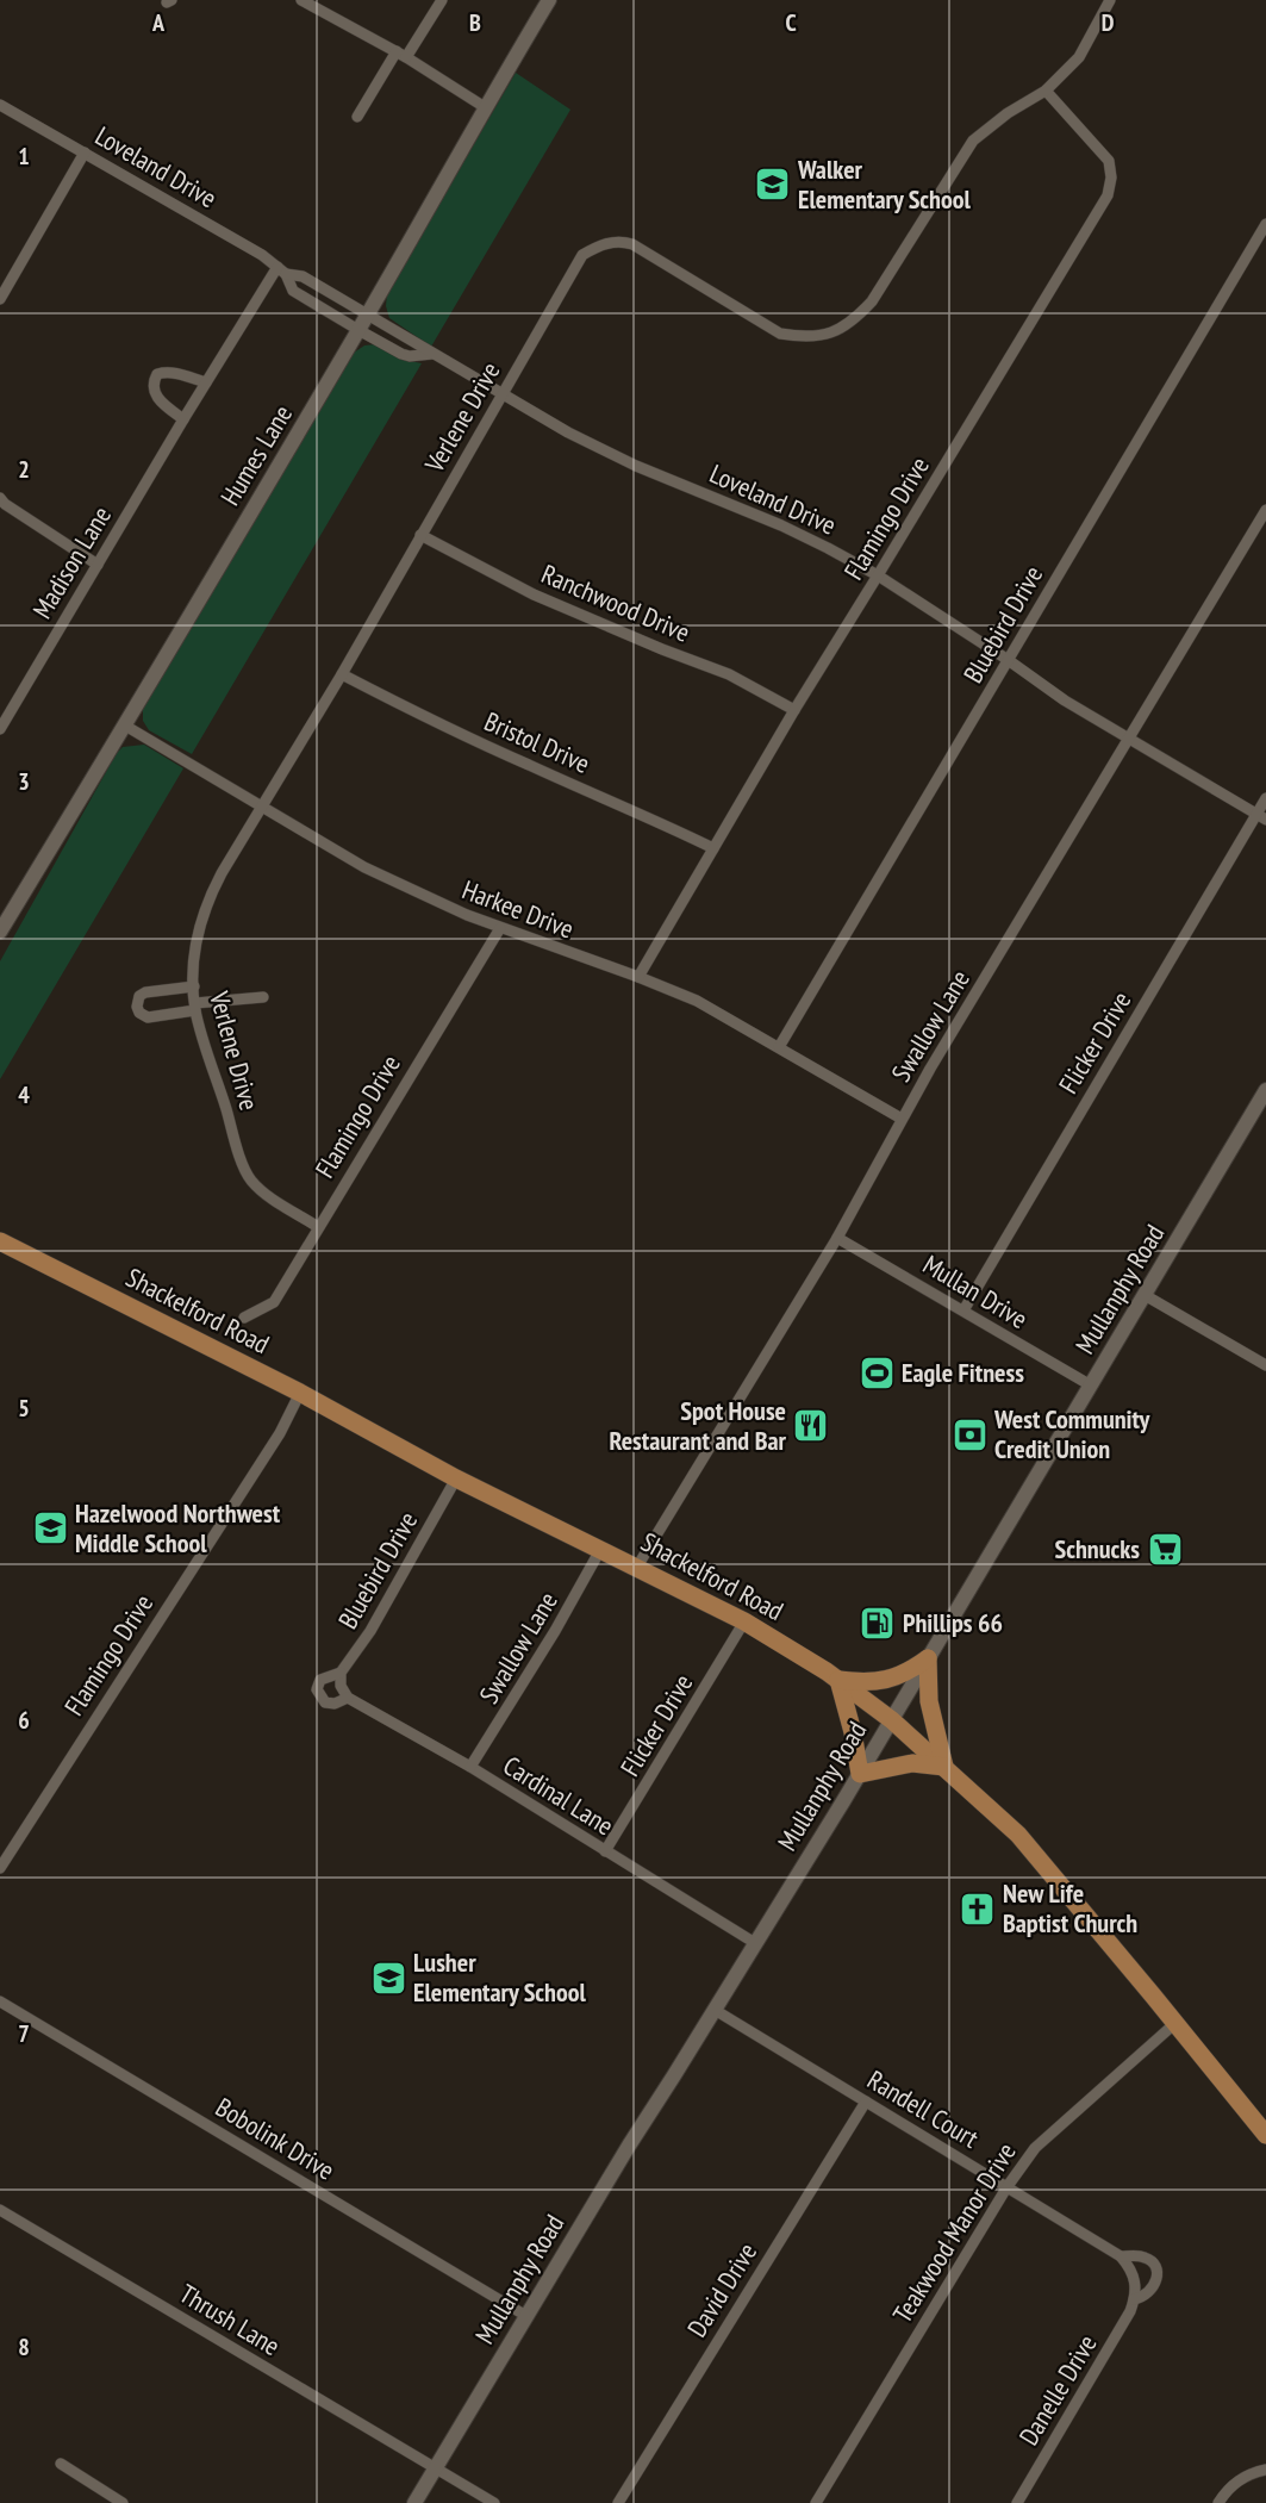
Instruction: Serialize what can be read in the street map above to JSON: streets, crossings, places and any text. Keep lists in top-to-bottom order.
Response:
{
  "streets": {
    "main road": ["Shackelford Road"],
    "street": [
      "Loveland Drive",
      "Verlene Drive",
      "Humes Lane",
      "Flamingo Drive",
      "Madison Lane",
      "Ranchwood Drive",
      "Bluebird Drive",
      "Bristol Drive",
      "Harkee Drive",
      "Swallow Lane",
      "Flicker Drive",
      "Mullanphy Road",
      "Mullan Drive",
      "Cardinal Lane",
      "Randell Court",
      "Bobolink Drive",
      "Teakwood Manor Drive",
      "David Drive",
      "Thrush Lane",
      "Danelle Drive"
    ]
  },
  "crossings": [
    ["Loveland Drive", "Verlene Drive"],
    ["Loveland Drive", "Humes Lane"],
    ["Loveland Drive", "Flamingo Drive"],
    ["Loveland Drive", "Madison Lane"],
    ["Loveland Drive", "Bluebird Drive"],
    ["Loveland Drive", "Swallow Lane"],
    ["Loveland Drive", "Flicker Drive"],
    ["Verlene Drive", "Flamingo Drive"],
    ["Verlene Drive", "Ranchwood Drive"],
    ["Verlene Drive", "Bristol Drive"],
    ["Verlene Drive", "Harkee Drive"],
    ["Humes Lane", "Harkee Drive"],
    ["Flamingo Drive", "Ranchwood Drive"],
    ["Flamingo Drive", "Bristol Drive"],
    ["Flamingo Drive", "Harkee Drive"],
    ["Flamingo Drive", "Shackelford Road"],
    ["Bluebird Drive", "Harkee Drive"],
    ["Bluebird Drive", "Shackelford Road"],
    ["Bluebird Drive", "Cardinal Lane"],
    ["Harkee Drive", "Swallow Lane"],
    ["Swallow Lane", "Mullan Drive"],
    ["Swallow Lane", "Shackelford Road"],
    ["Swallow Lane", "Cardinal Lane"],
    ["Flicker Drive", "Mullan Drive"],
    ["Flicker Drive", "Shackelford Road"],
    ["Flicker Drive", "Cardinal Lane"],
    ["Mullanphy Road", "Mullan Drive"],
    ["Mullanphy Road", "Shackelford Road"],
    ["Mullanphy Road", "Cardinal Lane"],
    ["Mullanphy Road", "Randell Court"],
    ["Mullanphy Road", "Bobolink Drive"],
    ["Mullanphy Road", "Thrush Lane"],
    ["Shackelford Road", "Teakwood Manor Drive"],
    ["Randell Court", "Teakwood Manor Drive"],
    ["Randell Court", "David Drive"],
    ["Randell Court", "Danelle Drive"]
  ],
  "places": {
    "school or university": ["Walker Elementary School", "Hazelwood Northwest Middle School", "Lusher Elementary School"],
    "sports": ["Eagle Fitness"],
    "restaurant": ["Spot House Restaurant and Bar"],
    "bank": ["West Community Credit Union"],
    "supermarket": ["Schnucks"],
    "fuel station": ["Phillips 66"],
    "church": ["New Life Baptist Church"]
  },
  "grid": {
    "columns": [
      "A",
      "B",
      "C",
      "D"
    ],
    "rows": [
      "1",
      "2",
      "3",
      "4",
      "5",
      "6",
      "7",
      "8"
    ]
  }
}
